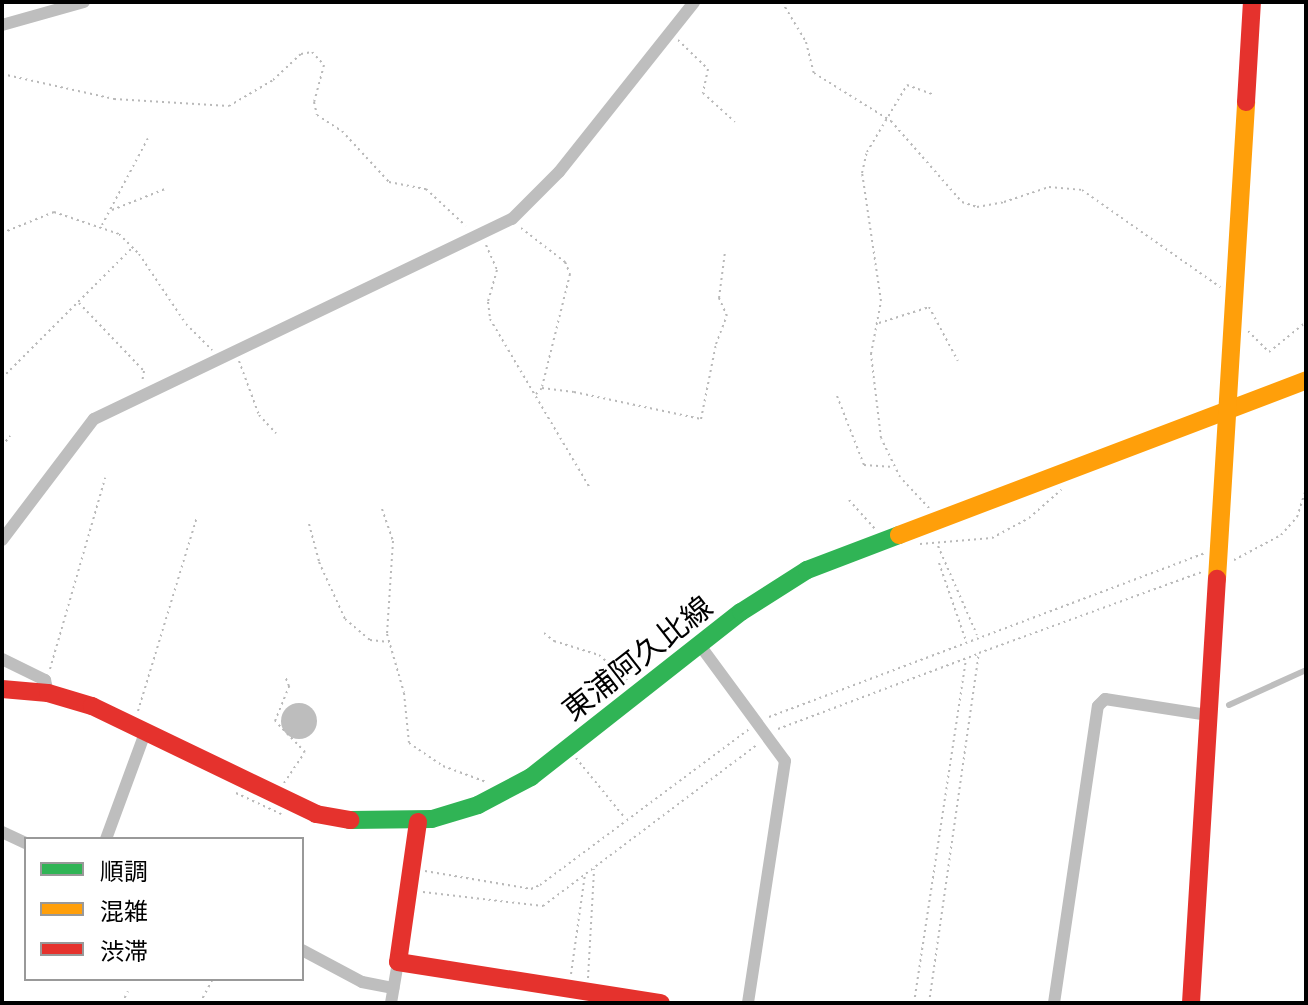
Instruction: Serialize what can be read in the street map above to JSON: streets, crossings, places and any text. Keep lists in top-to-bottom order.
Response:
{
  "streets": {
    "main road": ["東浦阿久比線"]
  },
  "legend": ["順調", "混雑", "渋滞"]
}
